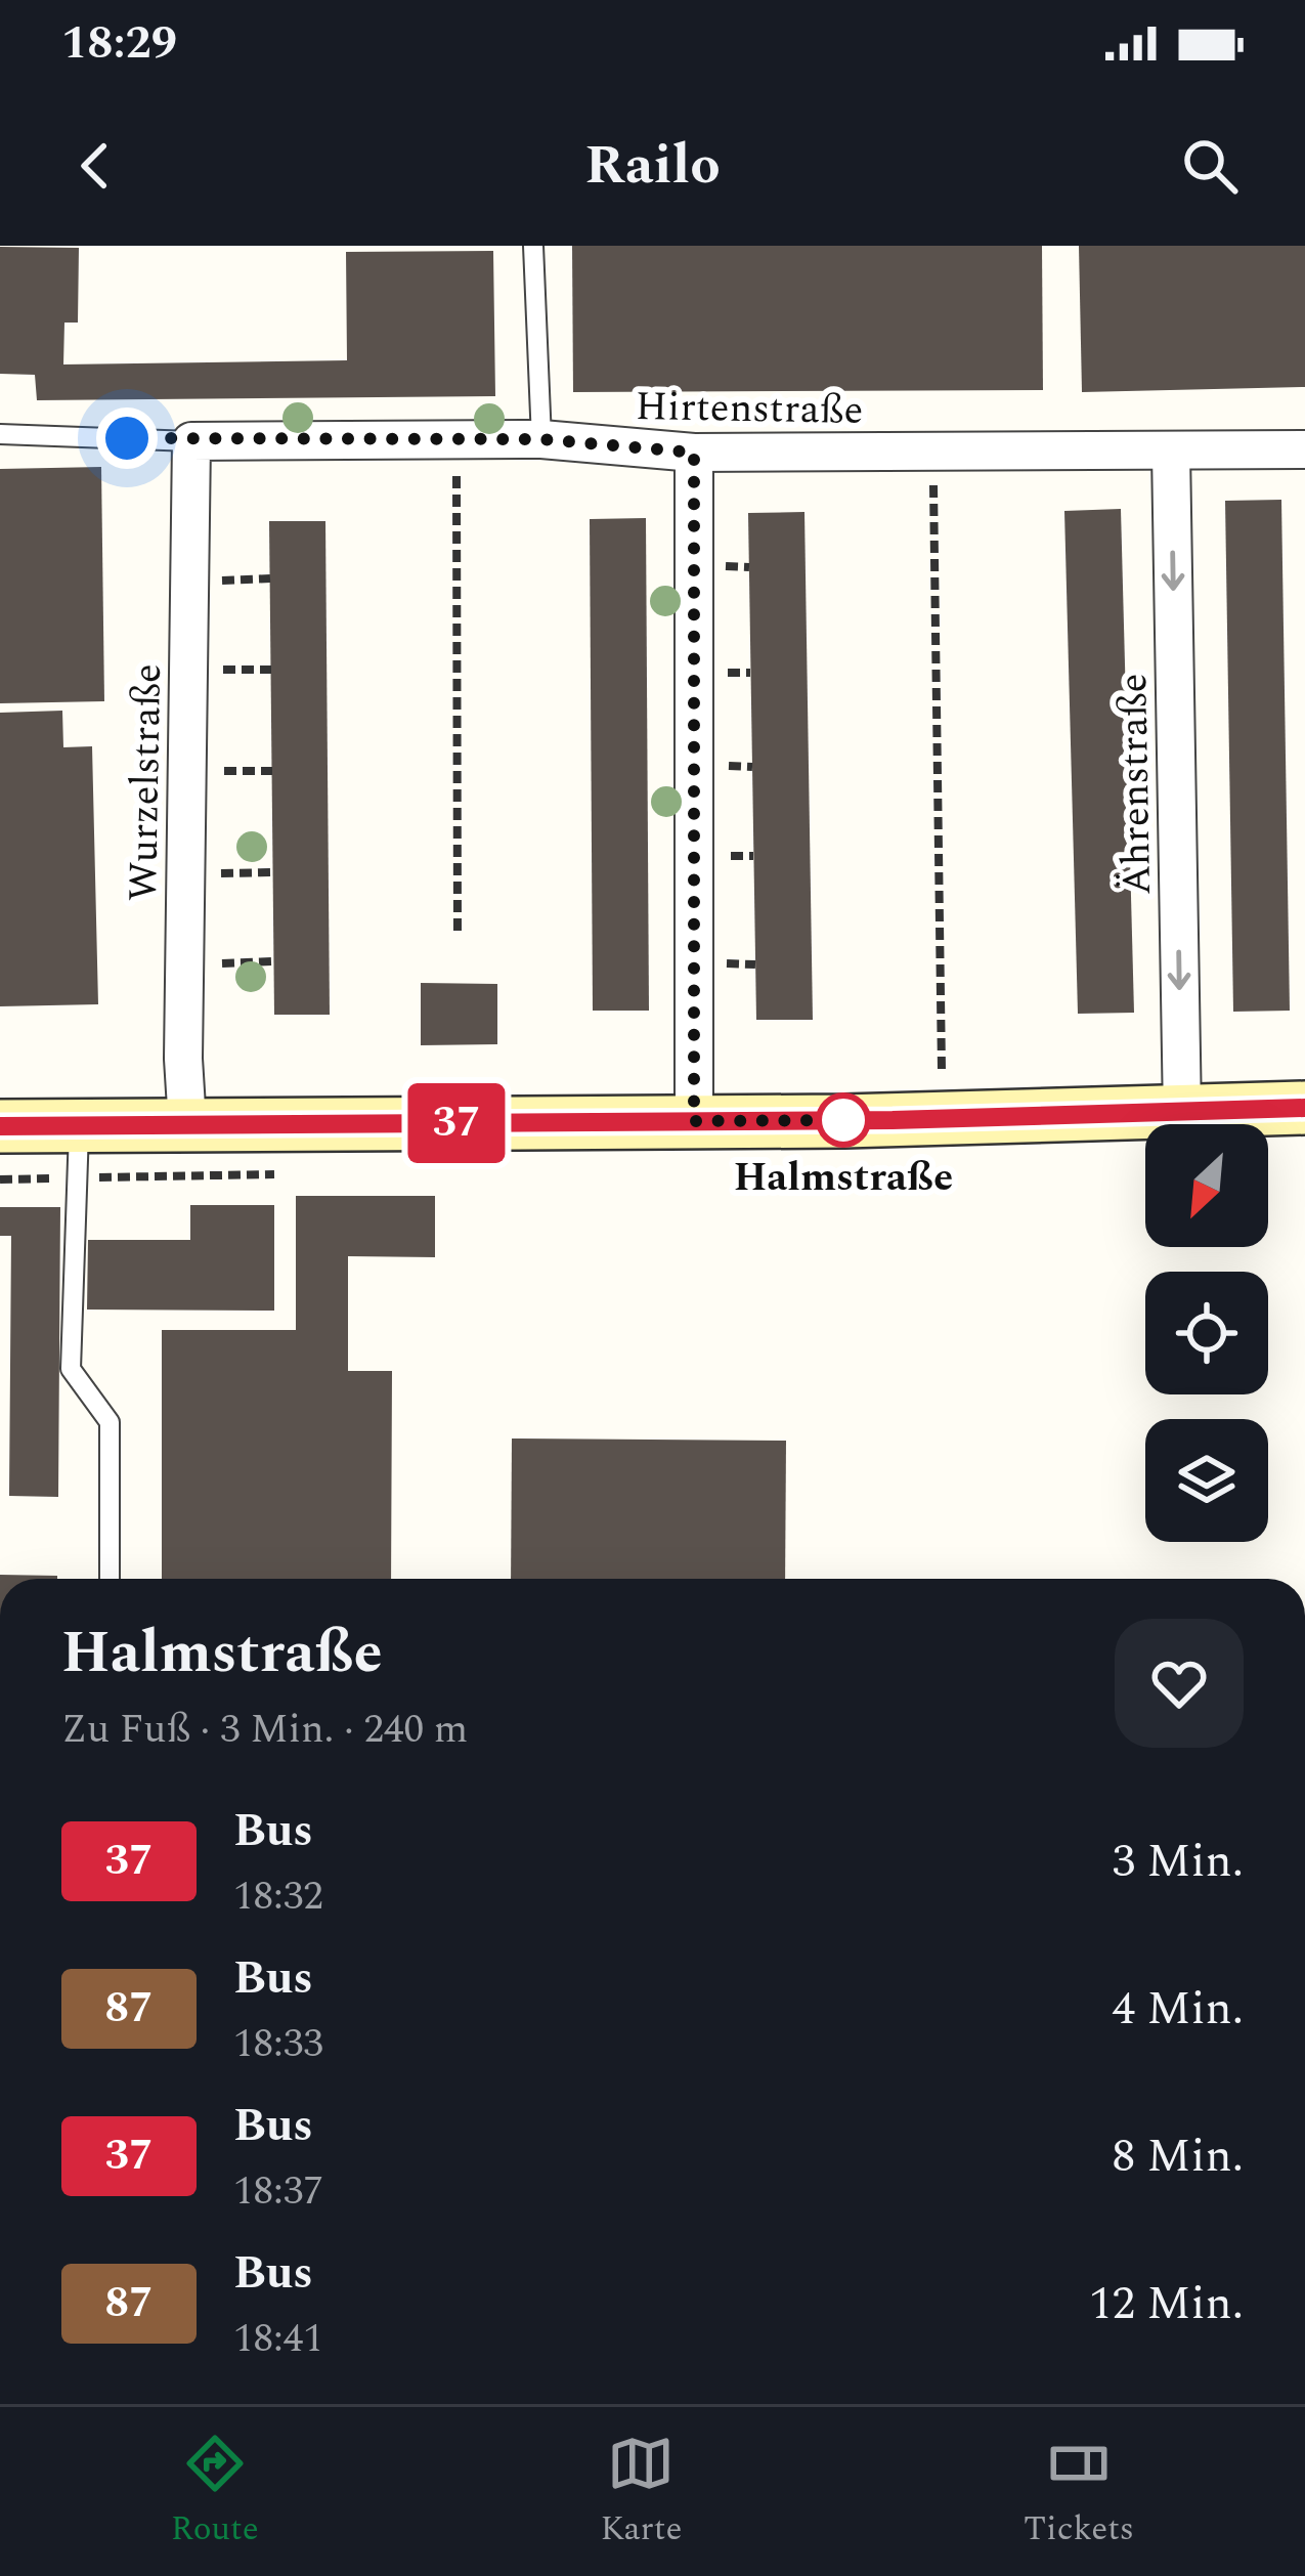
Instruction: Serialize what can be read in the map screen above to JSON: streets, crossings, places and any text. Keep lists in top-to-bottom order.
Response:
{
  "streets": {
    "street": ["Hirtenstraße", "Wurzelstraße", "Ährenstraße"]
  },
  "crossings": [
    ["Hirtenstraße", "Wurzelstraße"],
    ["Hirtenstraße", "Ährenstraße"]
  ],
  "one_way": ["Ährenstraße"],
  "places": ["Halmstraße"],
  "lines": ["bus line 37"],
  "north": "bottom left",
  "page": {
    "status": "18:29",
    "header": "Railo",
    "on_map": "37",
    "heading": ["Halmstraße", "Zu Fuß · 3 Min. · 240 m"],
    "list": [
      {
        "mark": "37",
        "name": "Bus",
        "note": "18:32",
        "value": "3 Min."
      },
      {
        "mark": "87",
        "name": "Bus",
        "note": "18:33",
        "value": "4 Min."
      },
      {
        "mark": "37",
        "name": "Bus",
        "note": "18:37",
        "value": "8 Min."
      },
      {
        "mark": "87",
        "name": "Bus",
        "note": "18:41",
        "value": "12 Min."
      }
    ],
    "tabs": ["Route", "Karte", "Tickets"]
  }
}
